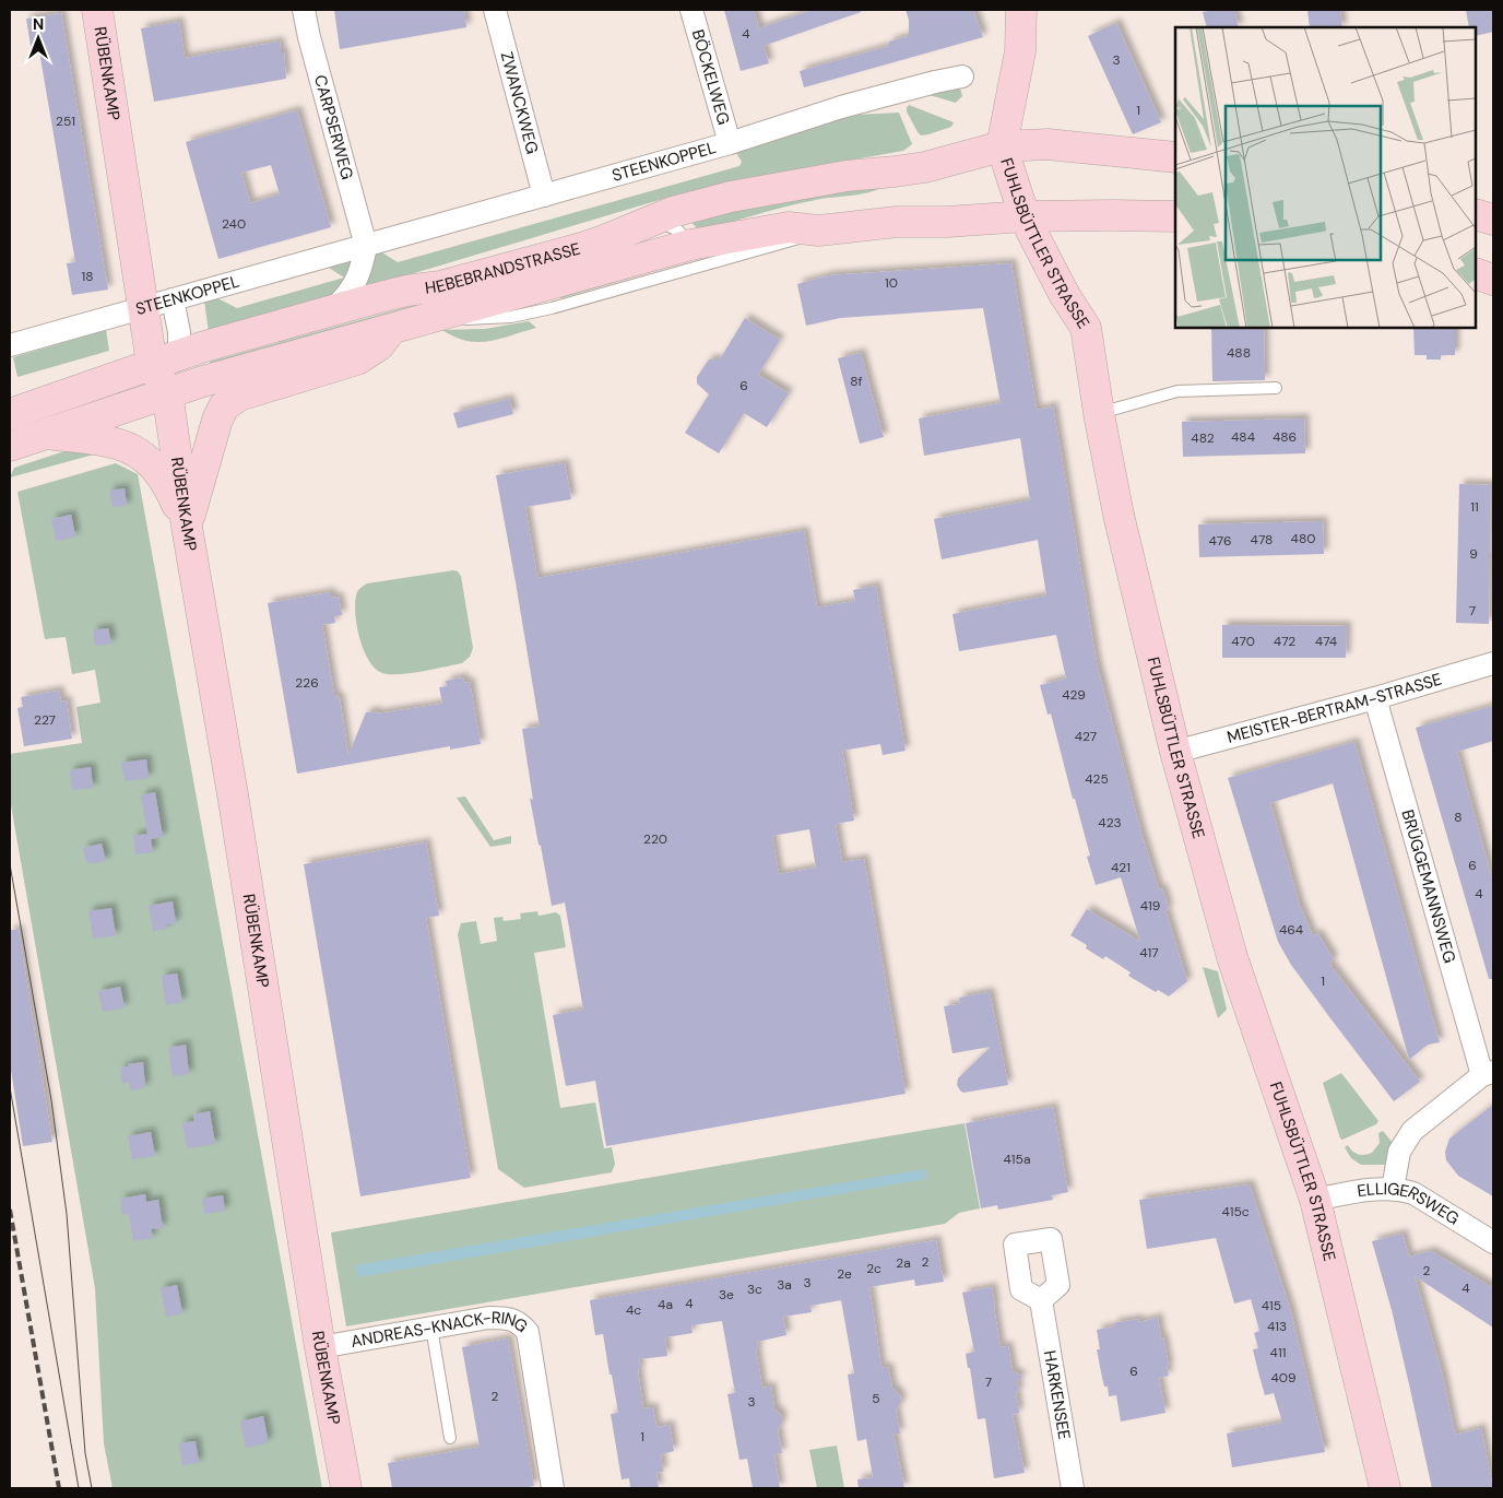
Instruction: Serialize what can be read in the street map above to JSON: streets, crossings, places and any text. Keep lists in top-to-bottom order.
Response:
{
  "streets": {
    "main road": ["RÜBENKAMP", "FUHLSBÜTTLER STRASSE", "HEBEBRANDSTRASSE"],
    "street": [
      "BÖCKELWEG",
      "ZWANCKWEG",
      "CARPSERWEG",
      "STEENKOPPEL",
      "MEISTER-BERTRAM-STRASSE",
      "BRÜGGEMANNSWEG",
      "ELLIGERSWEG",
      "ANDREAS-KNACK-RING",
      "HARKENSEE"
    ]
  },
  "crossings": [
    ["RÜBENKAMP", "STEENKOPPEL"],
    ["RÜBENKAMP", "HEBEBRANDSTRASSE"],
    ["RÜBENKAMP", "ANDREAS-KNACK-RING"],
    ["BÖCKELWEG", "STEENKOPPEL"],
    ["ZWANCKWEG", "STEENKOPPEL"],
    ["CARPSERWEG", "STEENKOPPEL"],
    ["FUHLSBÜTTLER STRASSE", "HEBEBRANDSTRASSE"],
    ["FUHLSBÜTTLER STRASSE", "MEISTER-BERTRAM-STRASSE"],
    ["FUHLSBÜTTLER STRASSE", "ELLIGERSWEG"],
    ["MEISTER-BERTRAM-STRASSE", "BRÜGGEMANNSWEG"]
  ],
  "house_numbers": [
    "4",
    "3",
    "1",
    "251",
    "240",
    "18",
    "10",
    "488",
    "8f",
    "6",
    "484",
    "486",
    "482",
    "11",
    "480",
    "478",
    "476",
    "9",
    "7",
    "470",
    "472",
    "474",
    "226",
    "429",
    "227",
    "427",
    "425",
    "8",
    "423",
    "220",
    "6",
    "421",
    "4",
    "419",
    "464",
    "417",
    "1",
    "415a",
    "415c",
    "2",
    "2a",
    "2c",
    "2",
    "2e",
    "3",
    "3a",
    "4",
    "3c",
    "3e",
    "4",
    "4a",
    "415",
    "4c",
    "413",
    "411",
    "6",
    "409",
    "7",
    "2",
    "5",
    "3",
    "1"
  ],
  "north": "top"
}
